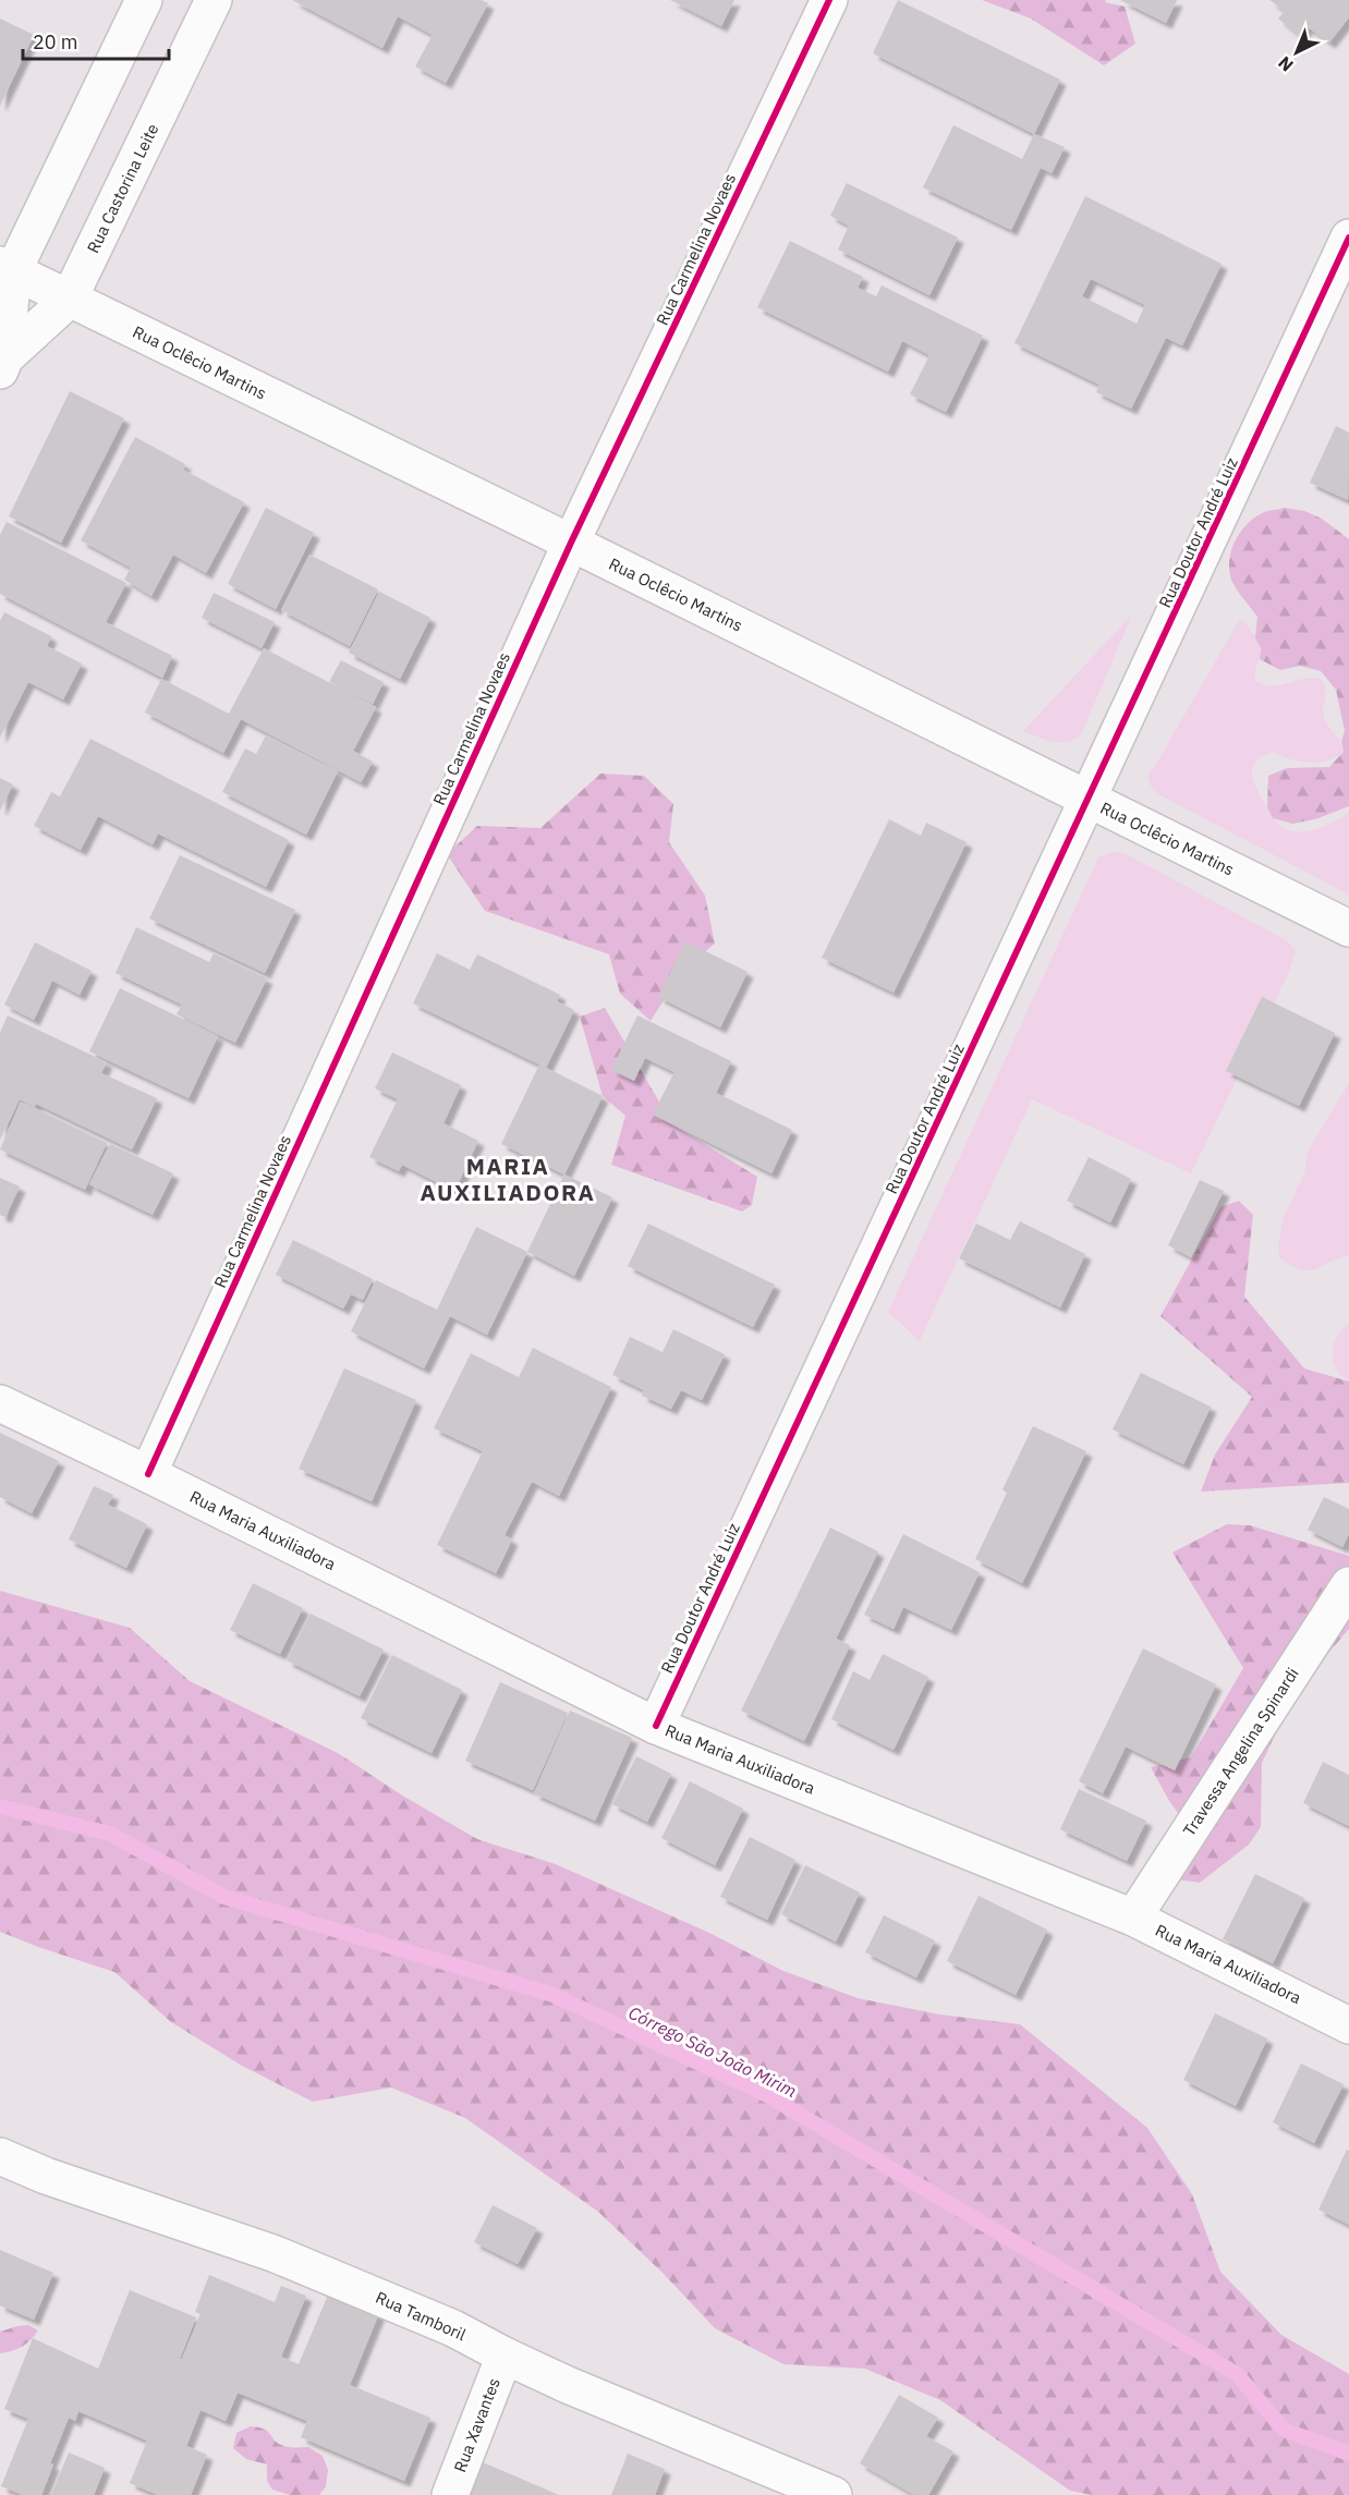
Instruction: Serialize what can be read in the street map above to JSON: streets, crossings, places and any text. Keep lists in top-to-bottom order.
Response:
{
  "streets": {
    "street": [
      "Rua Castorina Leite",
      "Rua Carmelina Novaes",
      "Rua Oclêcio Martins",
      "Rua Doutor André Luiz",
      "Rua Maria Auxiliadora",
      "Travessa Angelina Spinardi",
      "Rua Tamboril",
      "Rua Xavantes"
    ]
  },
  "crossings": [
    ["Rua Castorina Leite", "Rua Oclêcio Martins"],
    ["Rua Carmelina Novaes", "Rua Oclêcio Martins"],
    ["Rua Carmelina Novaes", "Rua Maria Auxiliadora"],
    ["Rua Oclêcio Martins", "Rua Doutor André Luiz"],
    ["Rua Doutor André Luiz", "Rua Maria Auxiliadora"],
    ["Rua Maria Auxiliadora", "Travessa Angelina Spinardi"],
    ["Rua Tamboril", "Rua Xavantes"]
  ],
  "districts": ["MARIA AUXILIADORA"],
  "water": ["Córrego São João Mirim"],
  "scale_bar": "20 m",
  "north": "bottom left"
}
